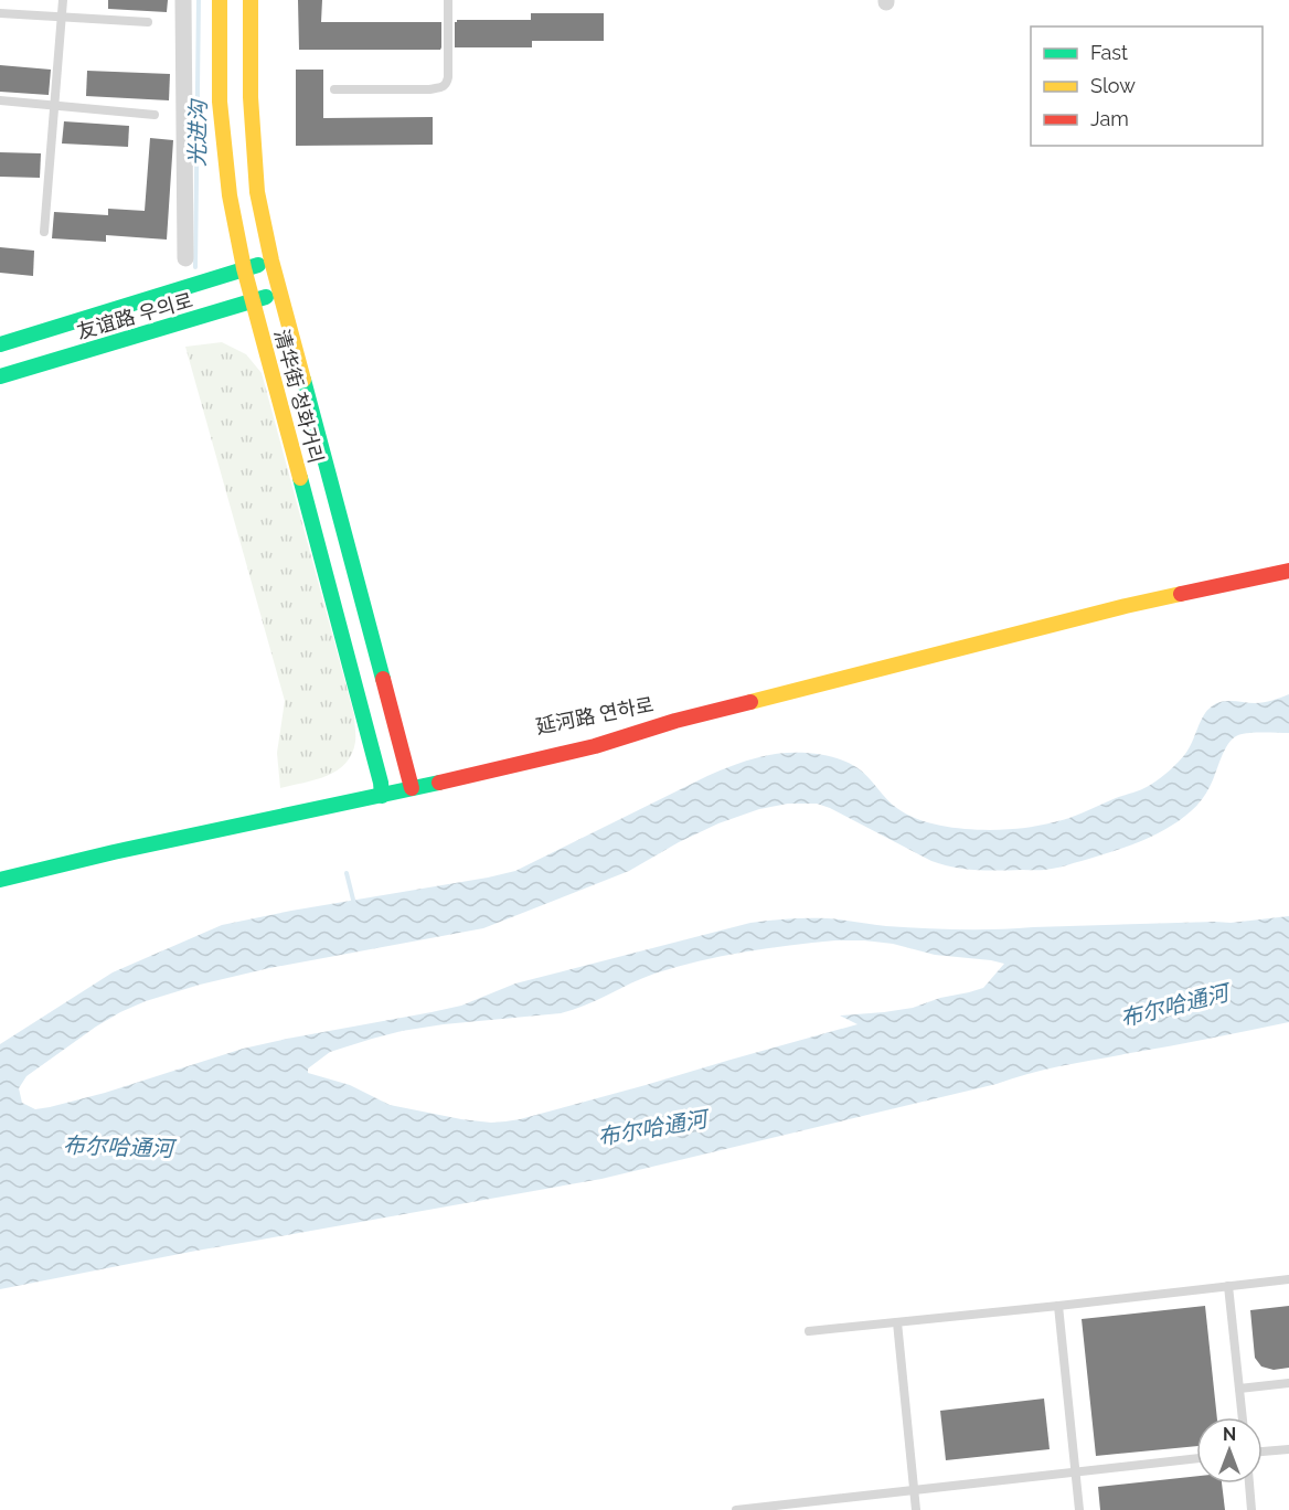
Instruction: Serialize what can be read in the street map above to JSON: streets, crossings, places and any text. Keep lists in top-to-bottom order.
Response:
{
  "streets": {
    "main road": ["友谊路 우의로", "清华街 청화거리", "延河路 연하로"]
  },
  "crossings": [
    ["友谊路 우의로", "清华街 청화거리"],
    ["清华街 청화거리", "延河路 연하로"]
  ],
  "water": ["光进沟", "布尔哈通河"],
  "legend": ["Fast", "Slow", "Jam"],
  "north": "top"
}
